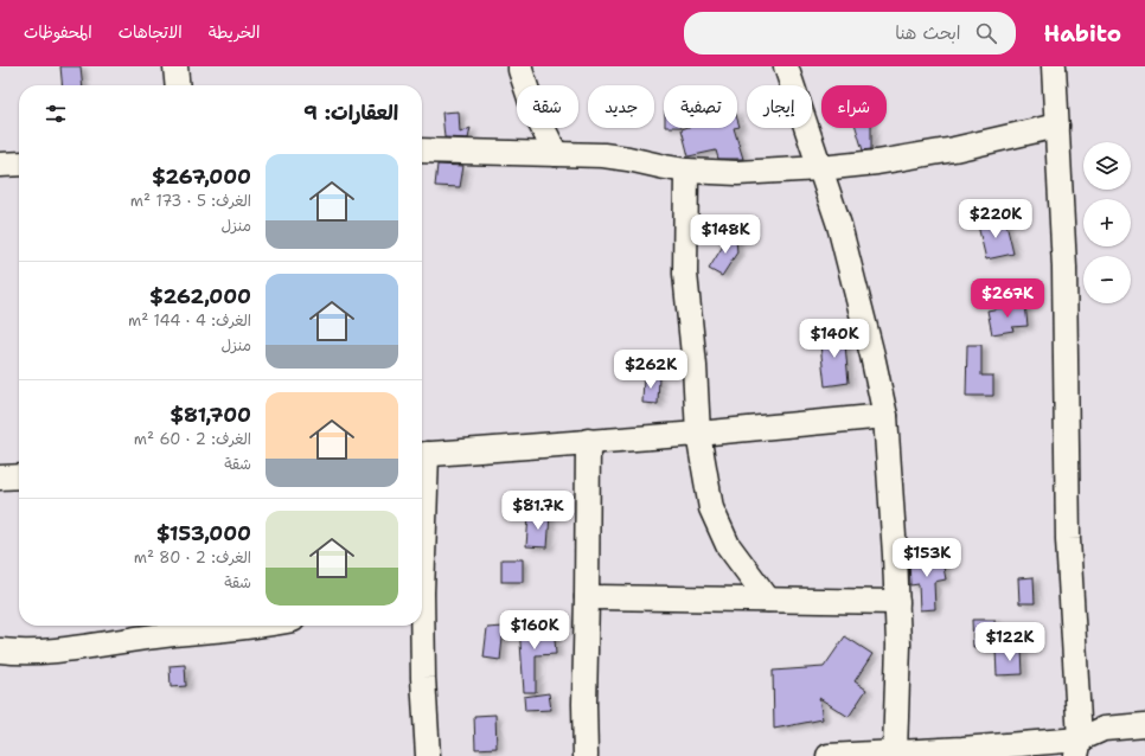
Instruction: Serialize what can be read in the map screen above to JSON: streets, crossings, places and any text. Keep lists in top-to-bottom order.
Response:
{
  "page": {
    "header": "Habito",
    "search": "ابحث هنا",
    "nav": ["الخريطة", "الاتجاهات", "المحفوظات"],
    "chip": [
      "شراء",
      "إيجار",
      "تصفية",
      "جديد",
      "شقة"
    ],
    "heading": "العقارات: 9",
    "map_buttons": ["+", "−"],
    "list": [
      {
        "name": "$267,000",
        "note": "الغرف: 5 · 173 m² · منزل"
      },
      {
        "name": "$262,000",
        "note": "الغرف: 4 · 144 m² · منزل"
      },
      {
        "name": "$81,700",
        "note": "الغرف: 2 · 60 m² · شقة"
      },
      {
        "name": "$153,000",
        "note": "الغرف: 2 · 80 m² · شقة"
      }
    ],
    "price": [
      "$220K",
      "$148K",
      "$267K",
      "$140K",
      "$262K",
      "$81.7K",
      "$153K",
      "$160K",
      "$122K"
    ]
  }
}
